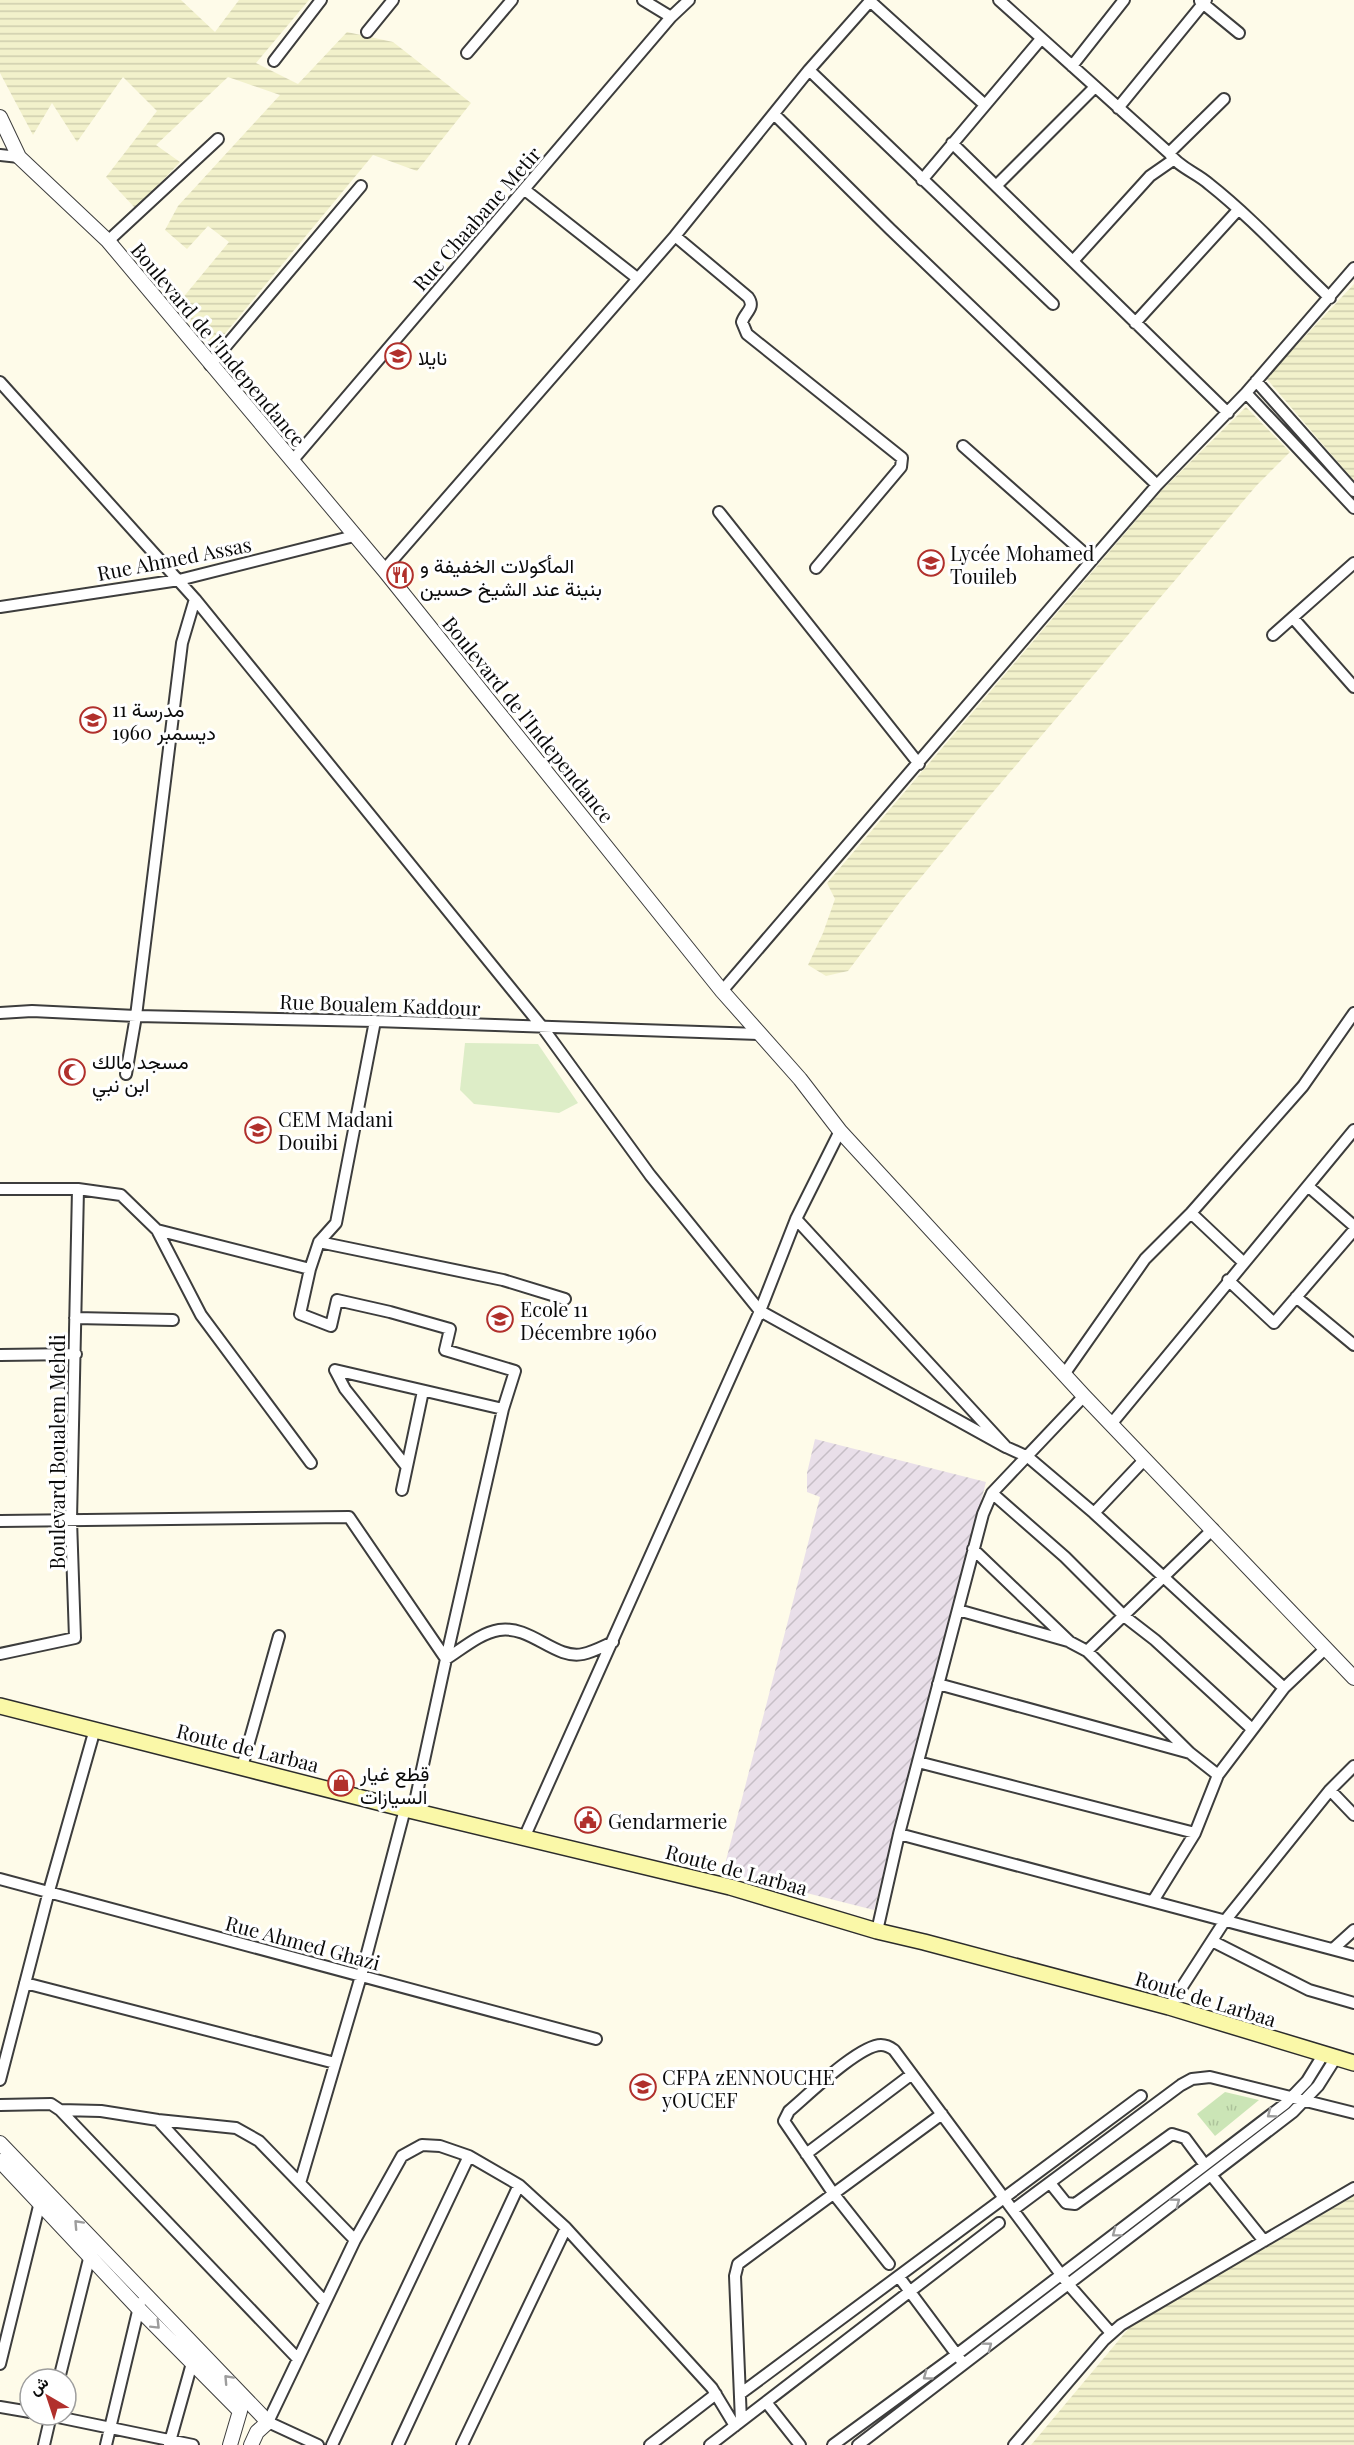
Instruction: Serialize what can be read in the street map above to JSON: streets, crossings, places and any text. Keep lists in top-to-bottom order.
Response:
{
  "streets": {
    "main road": ["Route de Larbaa"],
    "street": [
      "Rue Chaabane Metir",
      "Boulevard de l'Independance",
      "Rue Ahmed Assas",
      "Rue Boualem Kaddour",
      "Boulevard Boualem Mehdi",
      "Rue Ahmed Ghazi"
    ]
  },
  "crossings": [
    ["Rue Chaabane Metir", "Boulevard de l'Independance"],
    ["Boulevard de l'Independance", "Rue Ahmed Assas"],
    ["Boulevard de l'Independance", "Rue Boualem Kaddour"]
  ],
  "places": {
    "school or university": [
      "نايلا",
      "Lycée Mohamed Touileb",
      "مدرسة 11 ديسمبر 1960",
      "CEM Madani Douibi",
      "Ecole 11 Décembre 1960",
      "CFPA zENNOUCHE yOUCEF"
    ],
    "restaurant": ["المأكولات الخفيفة و بنينة عند الشيخ حسين"],
    "mosque": ["مسجد مالك ابن نبي"],
    "shop": ["قطع غيار السيارات"],
    "public building": ["Gendarmerie"]
  },
  "north": "top left"
}
